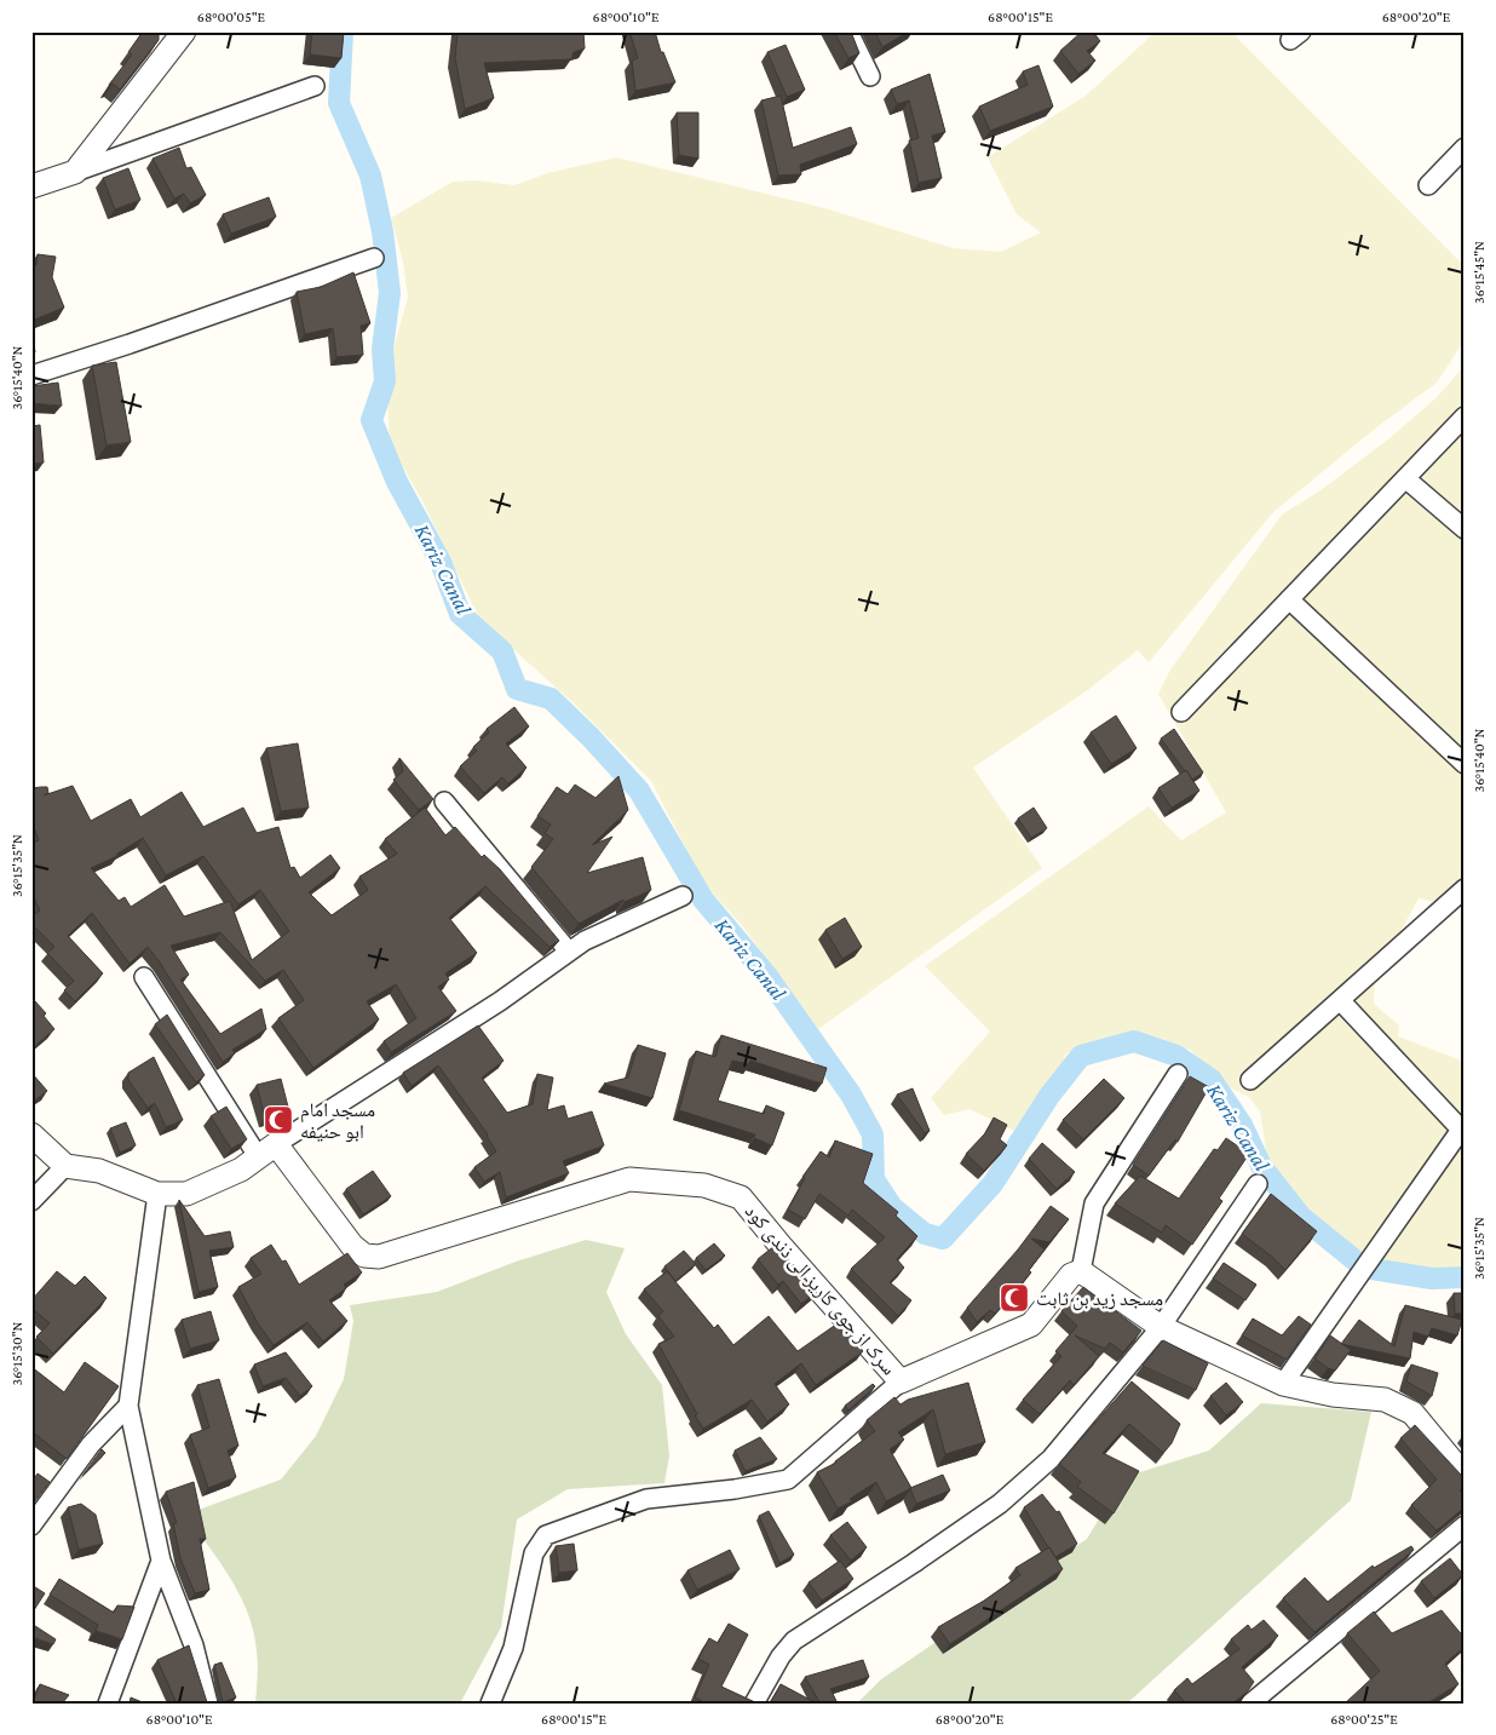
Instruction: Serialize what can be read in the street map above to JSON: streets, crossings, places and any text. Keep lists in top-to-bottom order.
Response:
{
  "streets": {
    "street": ["سرک از جوی کاریز الی ذندی کود"]
  },
  "water": ["Kariz Canal"],
  "places": {
    "mosque": ["مسجد امام ابو حنیفه", "مسجد زید بن ثابت"]
  },
  "coordinates": [
    "68°00'05\"E",
    "68°00'10\"E",
    "68°00'15\"E",
    "68°00'20\"E",
    "36°15'45\"N",
    "36°15'40\"N",
    "36°15'35\"N",
    "36°15'30\"N",
    "68°00'25\"E"
  ]
}
